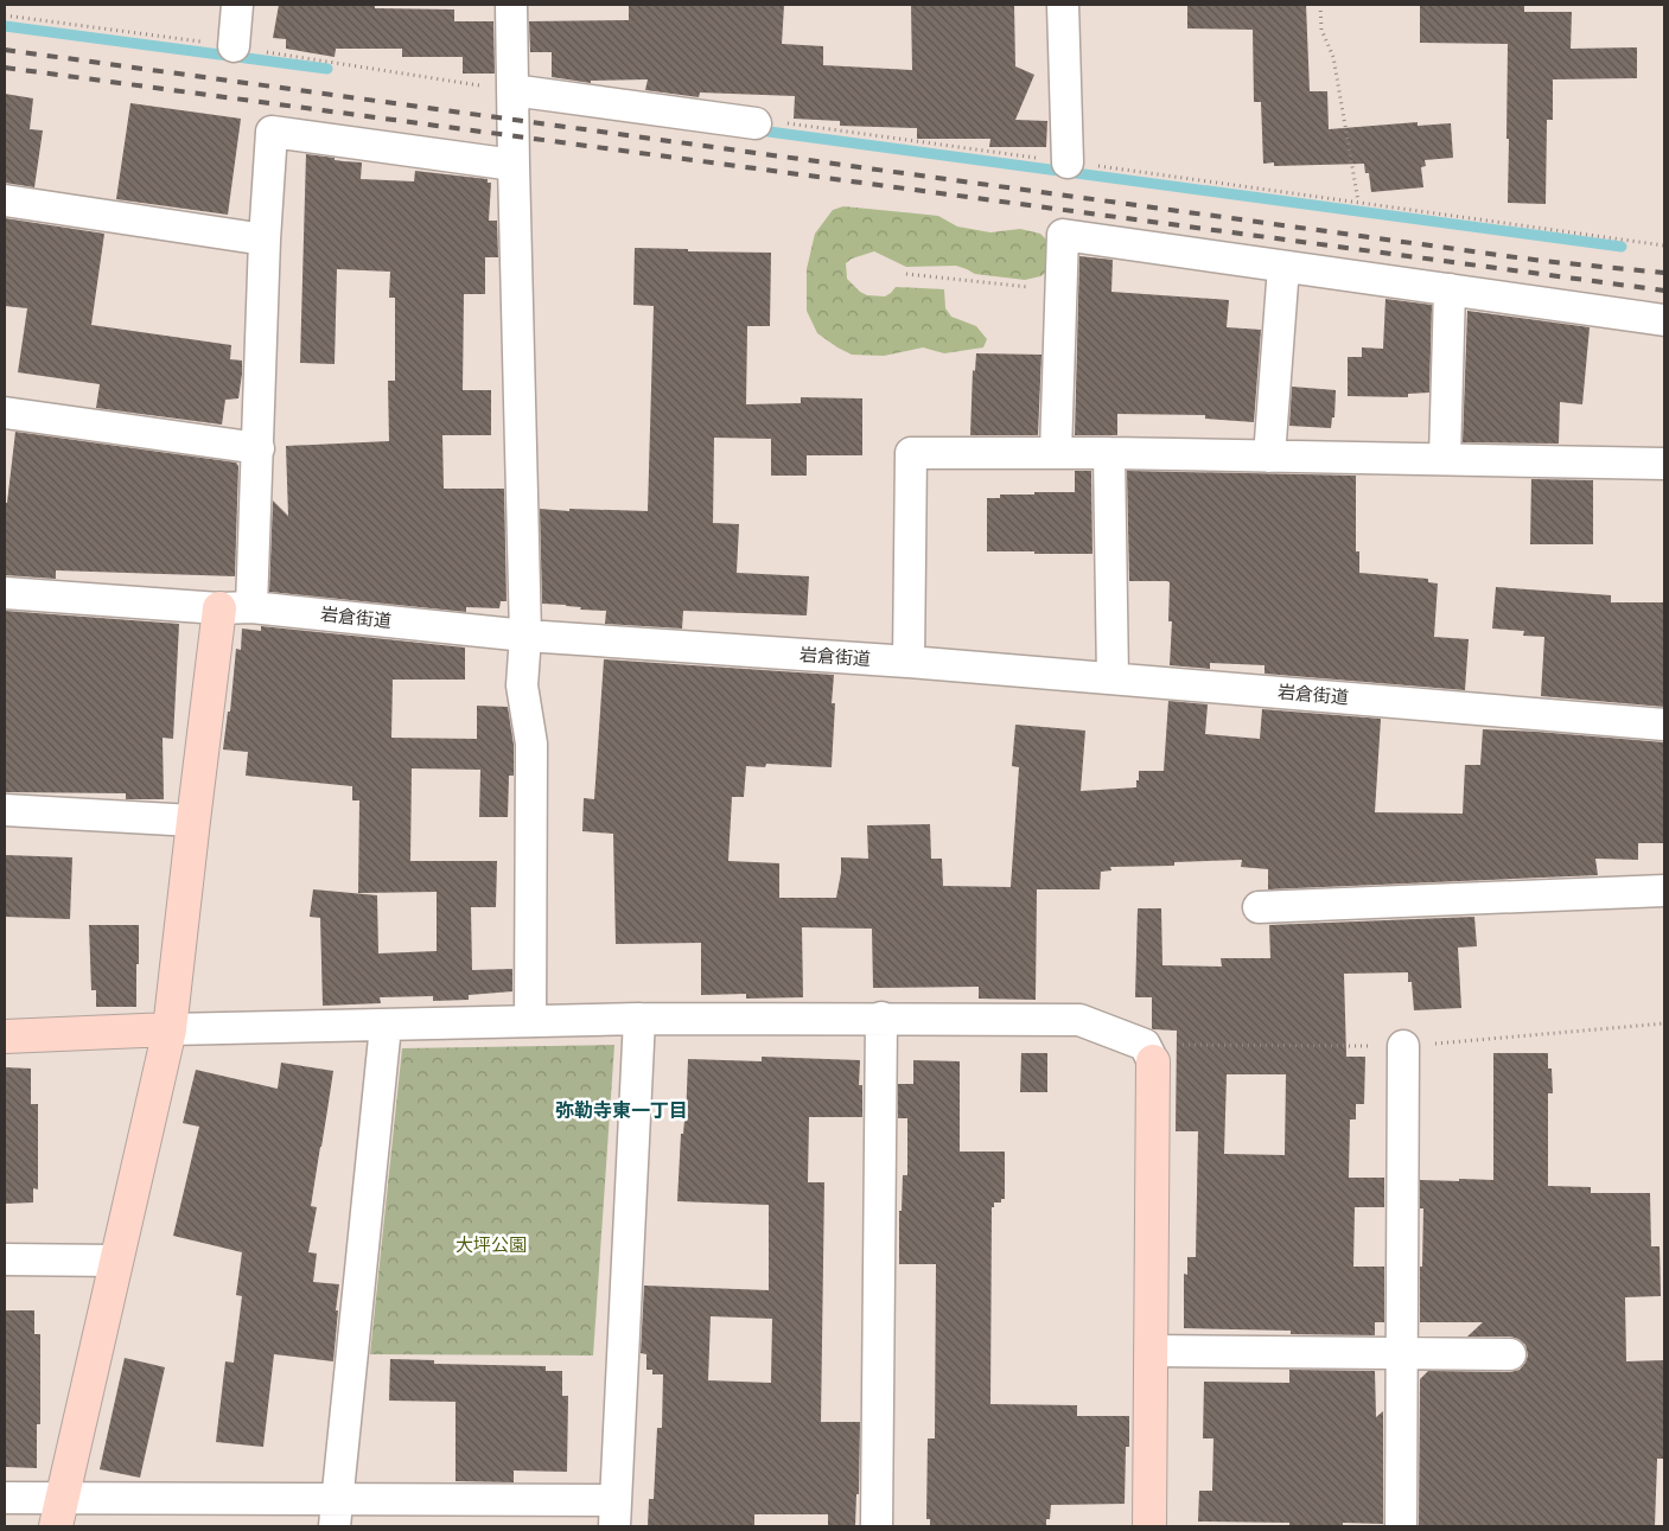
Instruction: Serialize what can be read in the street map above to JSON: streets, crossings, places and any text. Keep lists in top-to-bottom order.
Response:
{
  "streets": {
    "street": ["岩倉街道"]
  },
  "districts": ["弥勒寺東一丁目"],
  "parks": ["大坪公園"]
}
